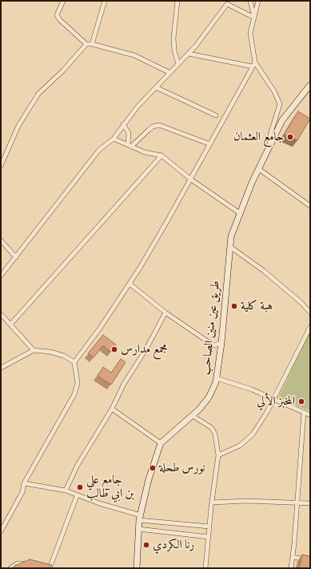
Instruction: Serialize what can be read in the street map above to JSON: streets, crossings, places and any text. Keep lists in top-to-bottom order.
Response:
{
  "streets": {
    "main road": ["طريق عين منين الصاحب"]
  },
  "places": [
    "جامع العثمان",
    "هبة كلية",
    "مجمع مدارس",
    "المخبز الألي",
    "نورس طحلة",
    "جامع علي بن ابي طالب",
    "رنا الكردي"
  ]
}
